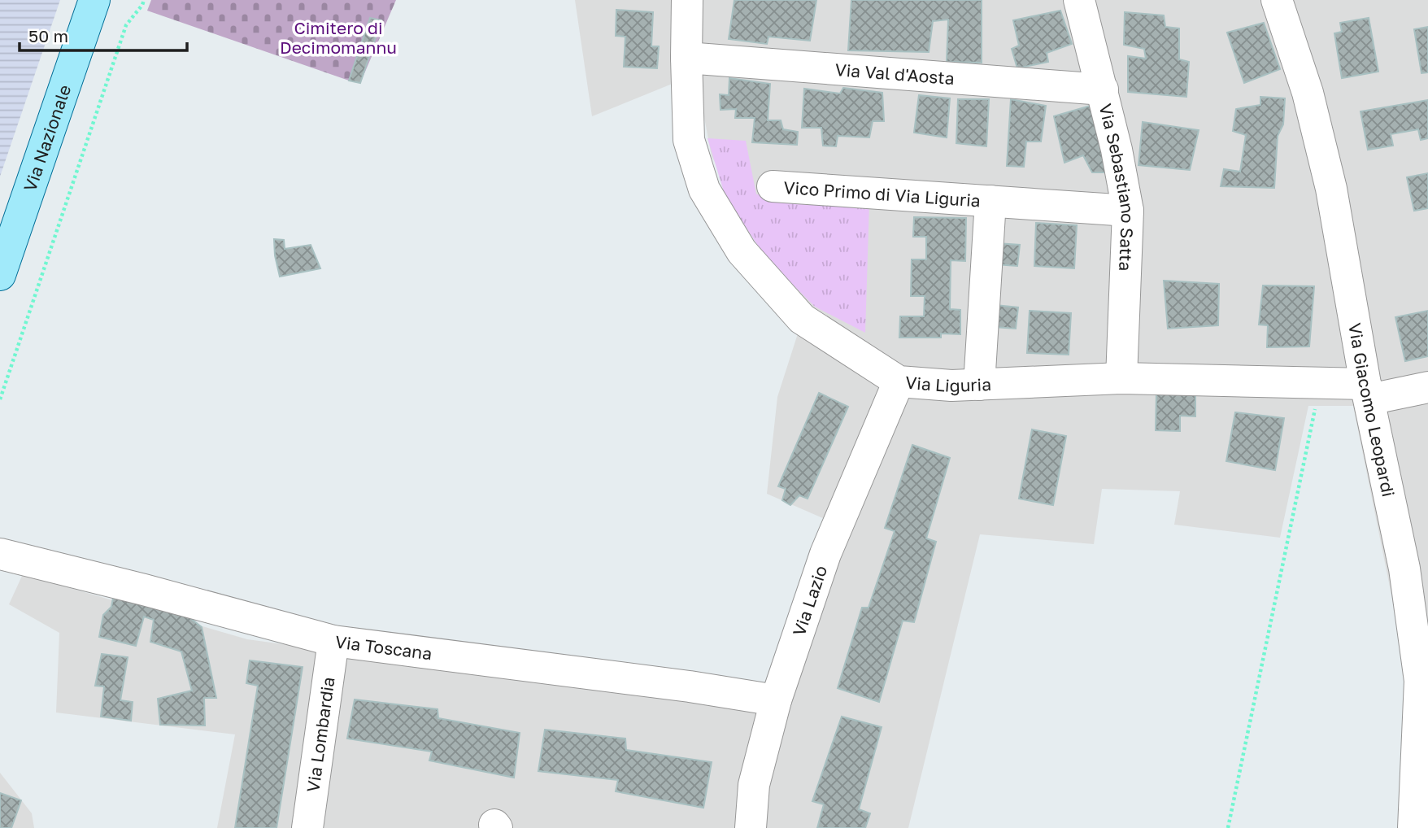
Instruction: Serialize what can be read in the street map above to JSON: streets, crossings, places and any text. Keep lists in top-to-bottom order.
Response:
{
  "streets": {
    "main road": ["Via Nazionale"],
    "street": [
      "Via Val d'Aosta",
      "Via Sebastiano Satta",
      "Vico Primo di Via Liguria",
      "Via Liguria",
      "Via Giacomo Leopardi",
      "Via Lazio",
      "Via Toscana",
      "Via Lombardia"
    ]
  },
  "crossings": [
    ["Via Val d'Aosta", "Via Sebastiano Satta"],
    ["Via Val d'Aosta", "Via Liguria"],
    ["Via Sebastiano Satta", "Vico Primo di Via Liguria"],
    ["Via Sebastiano Satta", "Via Liguria"],
    ["Vico Primo di Via Liguria", "Via Liguria"],
    ["Via Liguria", "Via Giacomo Leopardi"],
    ["Via Liguria", "Via Lazio"],
    ["Via Lazio", "Via Toscana"],
    ["Via Toscana", "Via Lombardia"]
  ],
  "parks": ["Cimitero di Decimomannu"],
  "scale_bar": "50 m"
}
